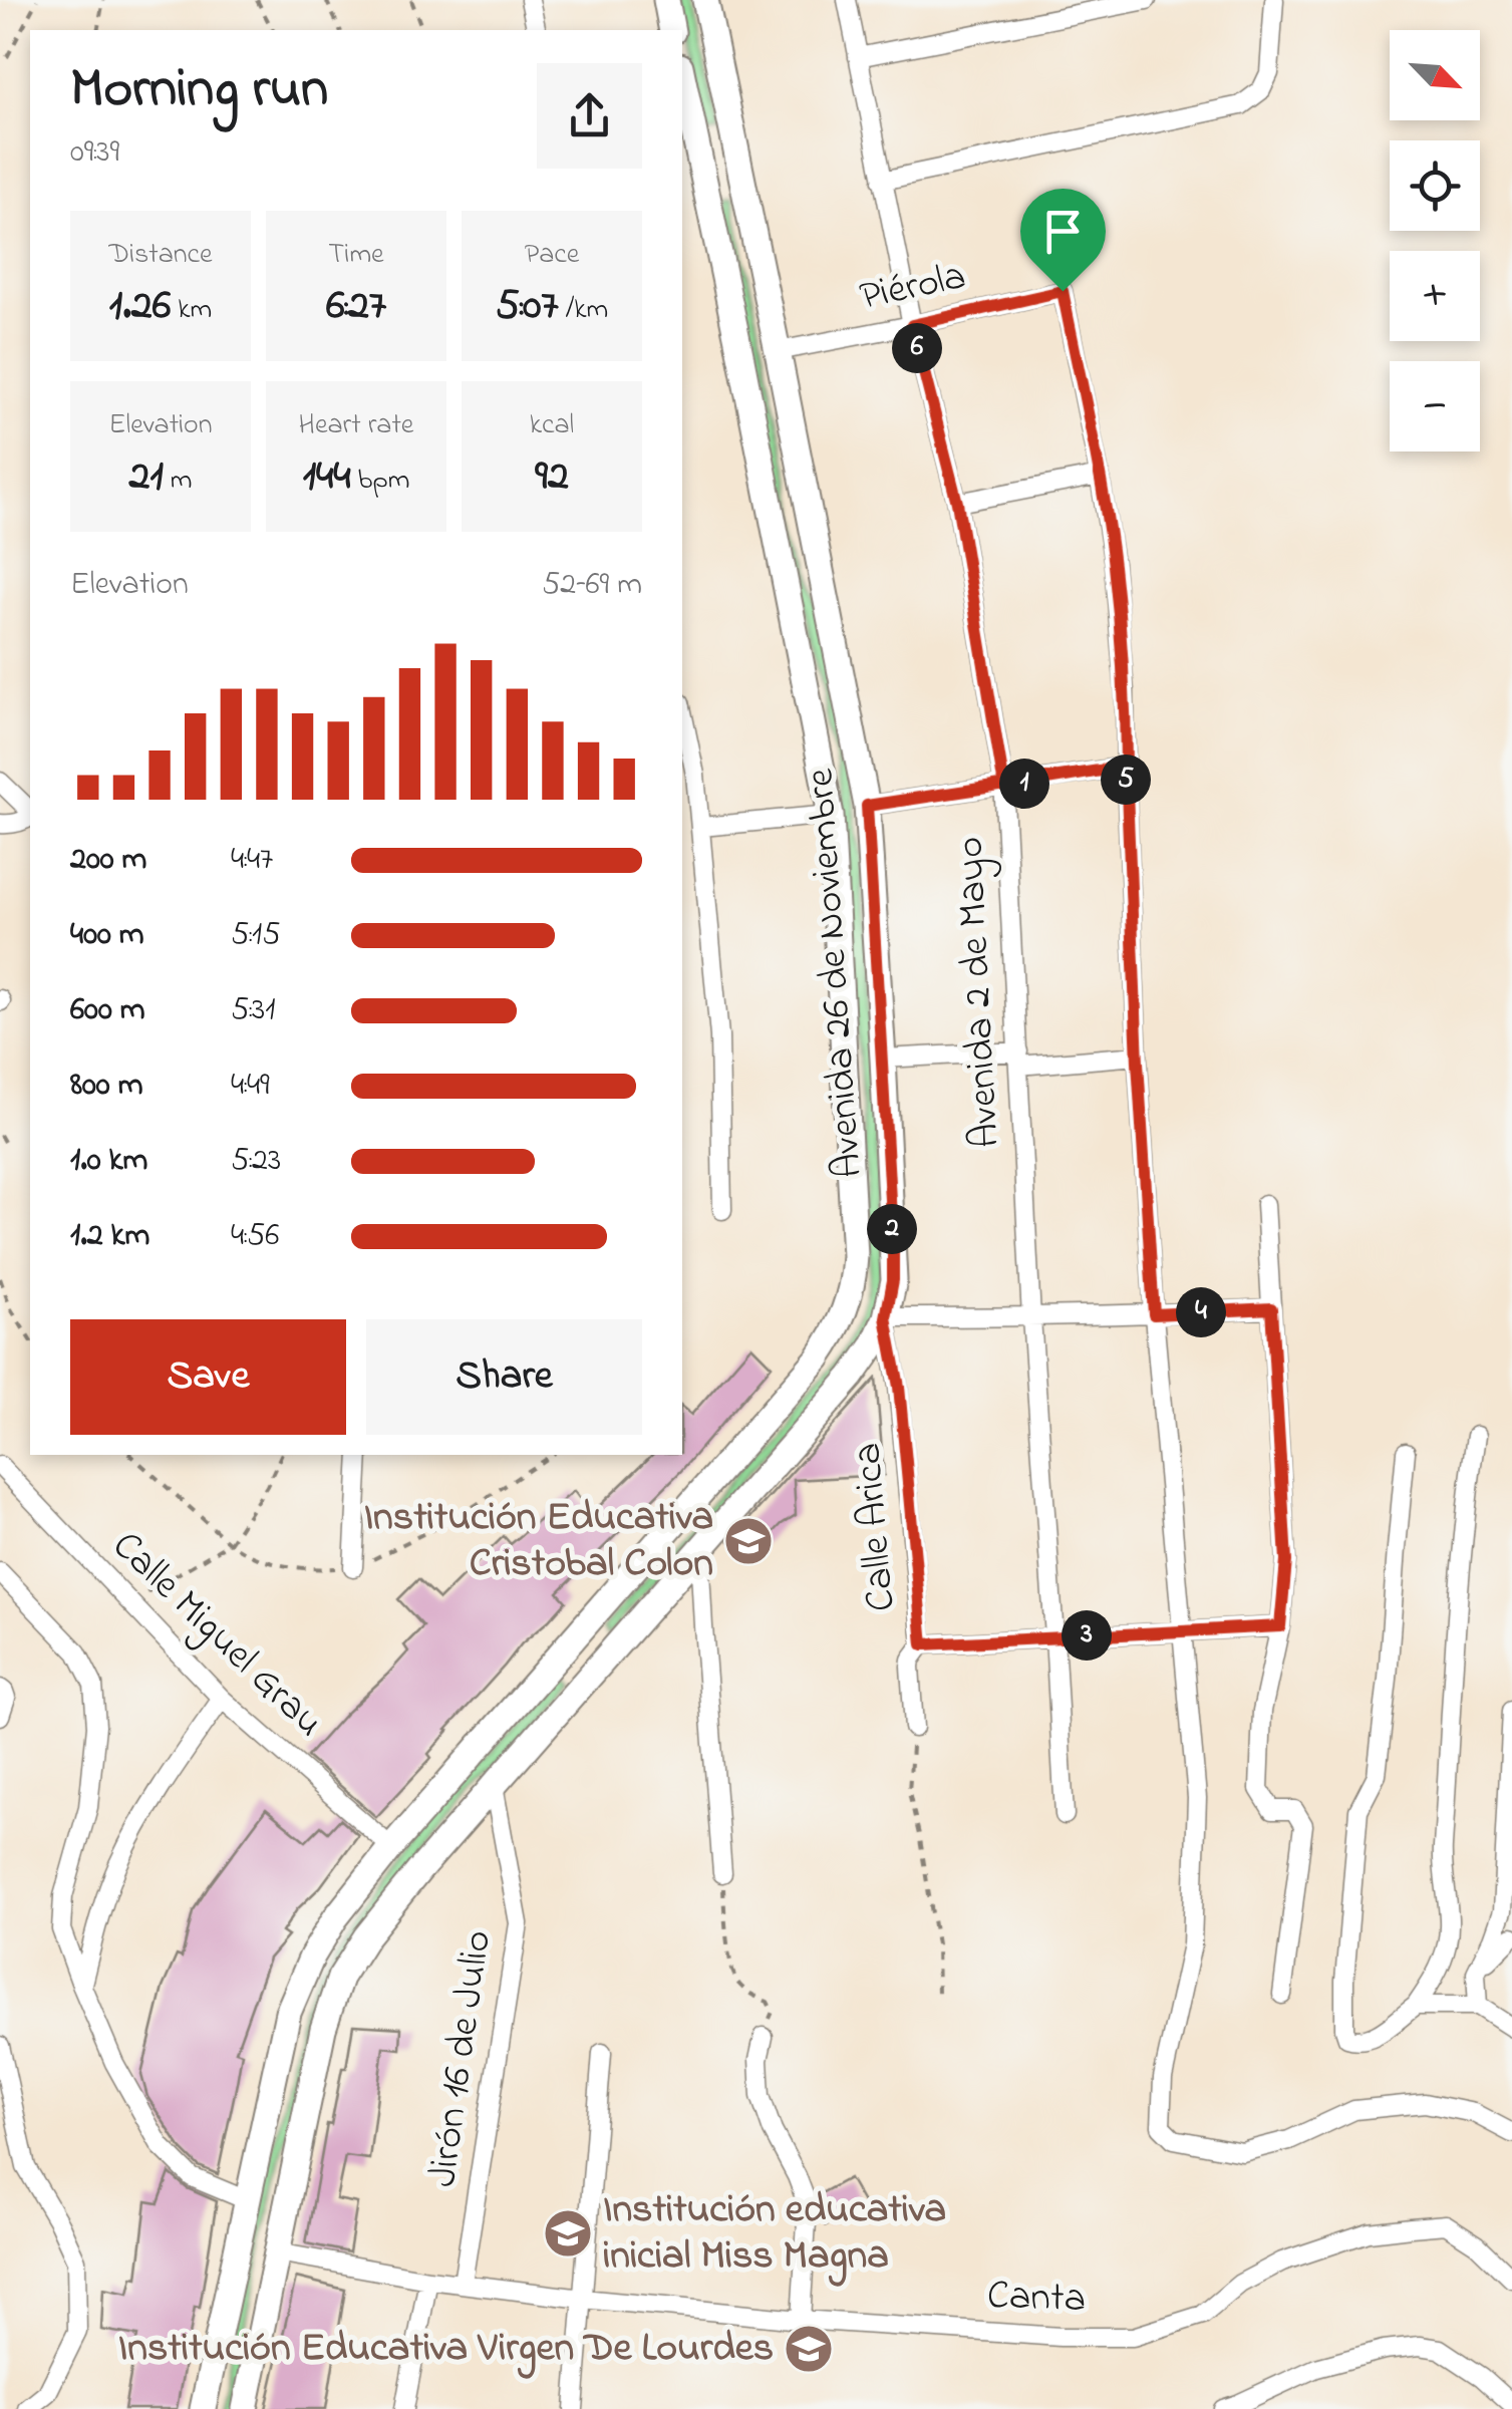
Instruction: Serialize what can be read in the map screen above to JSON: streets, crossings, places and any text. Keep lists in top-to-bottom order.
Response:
{
  "streets": {
    "main road": ["Avenida 26 de Noviembre"],
    "street": [
      "Piérola",
      "Avenida 2 de Mayo",
      "Calle Arica",
      "Calle Miguel Grau",
      "Jirón 16 de Julio",
      "Canta"
    ]
  },
  "crossings": [
    ["Piérola", "Avenida 26 de Noviembre"],
    ["Piérola", "Avenida 2 de Mayo"],
    ["Avenida 26 de Noviembre", "Calle Arica"],
    ["Avenida 26 de Noviembre", "Calle Miguel Grau"],
    ["Avenida 26 de Noviembre", "Jirón 16 de Julio"],
    ["Avenida 26 de Noviembre", "Canta"],
    ["Jirón 16 de Julio", "Canta"]
  ],
  "places": {
    "school or university": ["Institución Educativa Cristobal Colon", "Institución educativa inicial Miss Magna", "Institución Educativa Virgen De Lourdes"]
  },
  "north": "bottom right",
  "page": {
    "map_buttons": ["+", "−"],
    "heading": ["Morning run", "09:39"],
    "stats": [
      ["Distance", "1.26 km"],
      ["Time", "6:27"],
      ["Pace", "5:07 /km"],
      ["Elevation", "21 m"],
      ["Heart rate", "144 bpm"],
      ["kcal", "92"]
    ],
    "pins": [
      "6",
      "5",
      "1",
      "2",
      "4",
      "3"
    ],
    "chart": ["Elevation", "52–69 m"],
    "list": [
      {
        "name": "200 m",
        "note": "4:47"
      },
      {
        "name": "400 m",
        "note": "5:15"
      },
      {
        "name": "600 m",
        "note": "5:31"
      },
      {
        "name": "800 m",
        "note": "4:49"
      },
      {
        "name": "1.0 km",
        "note": "5:23"
      },
      {
        "name": "1.2 km",
        "note": "4:56"
      }
    ],
    "buttons": ["Save", "Share"]
  }
}
